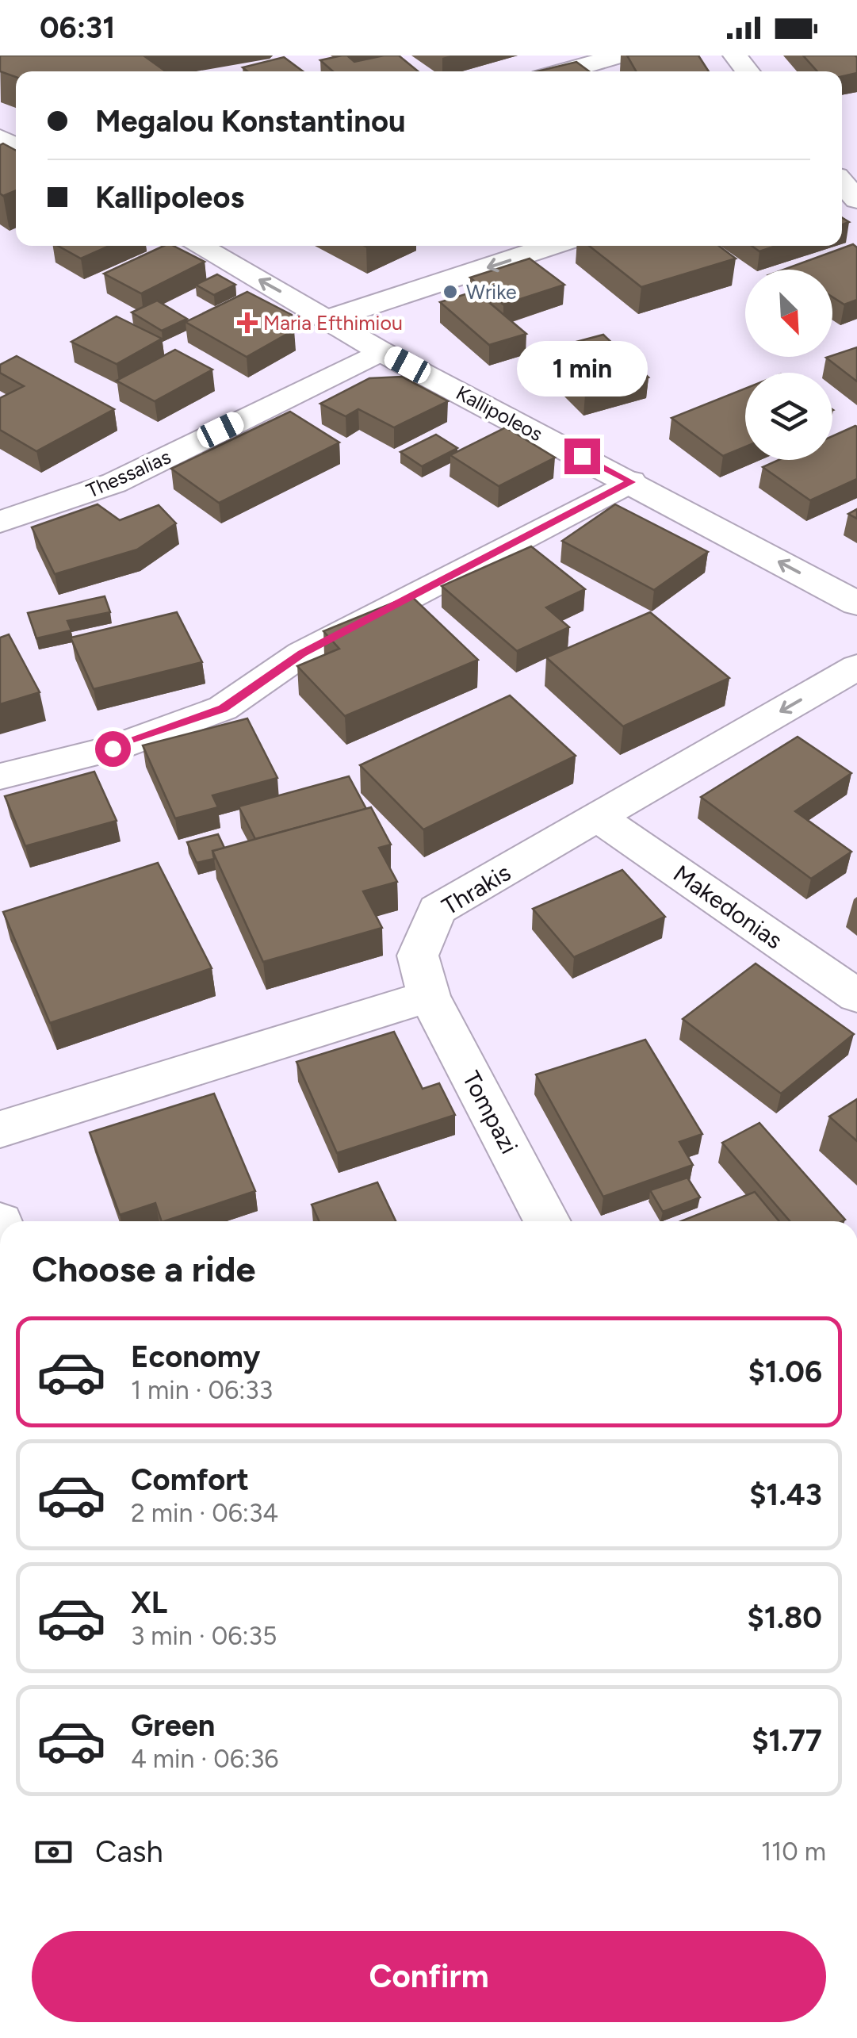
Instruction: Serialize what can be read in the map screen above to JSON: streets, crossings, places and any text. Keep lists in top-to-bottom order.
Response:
{
  "streets": {
    "street": [
      "Kallipoleos",
      "Thessalias",
      "Thrakis",
      "Makedonias",
      "Tompazi"
    ]
  },
  "crossings": [
    ["Kallipoleos", "Thessalias"],
    ["Thrakis", "Makedonias"],
    ["Thrakis", "Tompazi"]
  ],
  "one_way": ["Kallipoleos"],
  "places": {
    "other": ["Wrike"],
    "health": ["Maria Efthimiou"]
  },
  "north": "bottom right",
  "page": {
    "status": "06:31",
    "banner": ["Megalou Konstantinou", "Kallipoleos"],
    "bubble": "1 min",
    "heading": "Choose a ride",
    "list": [
      {
        "name": "Economy",
        "note": "1 min · 06:33",
        "value": "$1.06"
      },
      {
        "name": "Comfort",
        "note": "2 min · 06:34",
        "value": "$1.43"
      },
      {
        "name": "XL",
        "note": "3 min · 06:35",
        "value": "$1.80"
      },
      {
        "name": "Green",
        "note": "4 min · 06:36",
        "value": "$1.77"
      }
    ],
    "pay": ["Cash", "110 m"],
    "buttons": "Confirm"
  }
}
